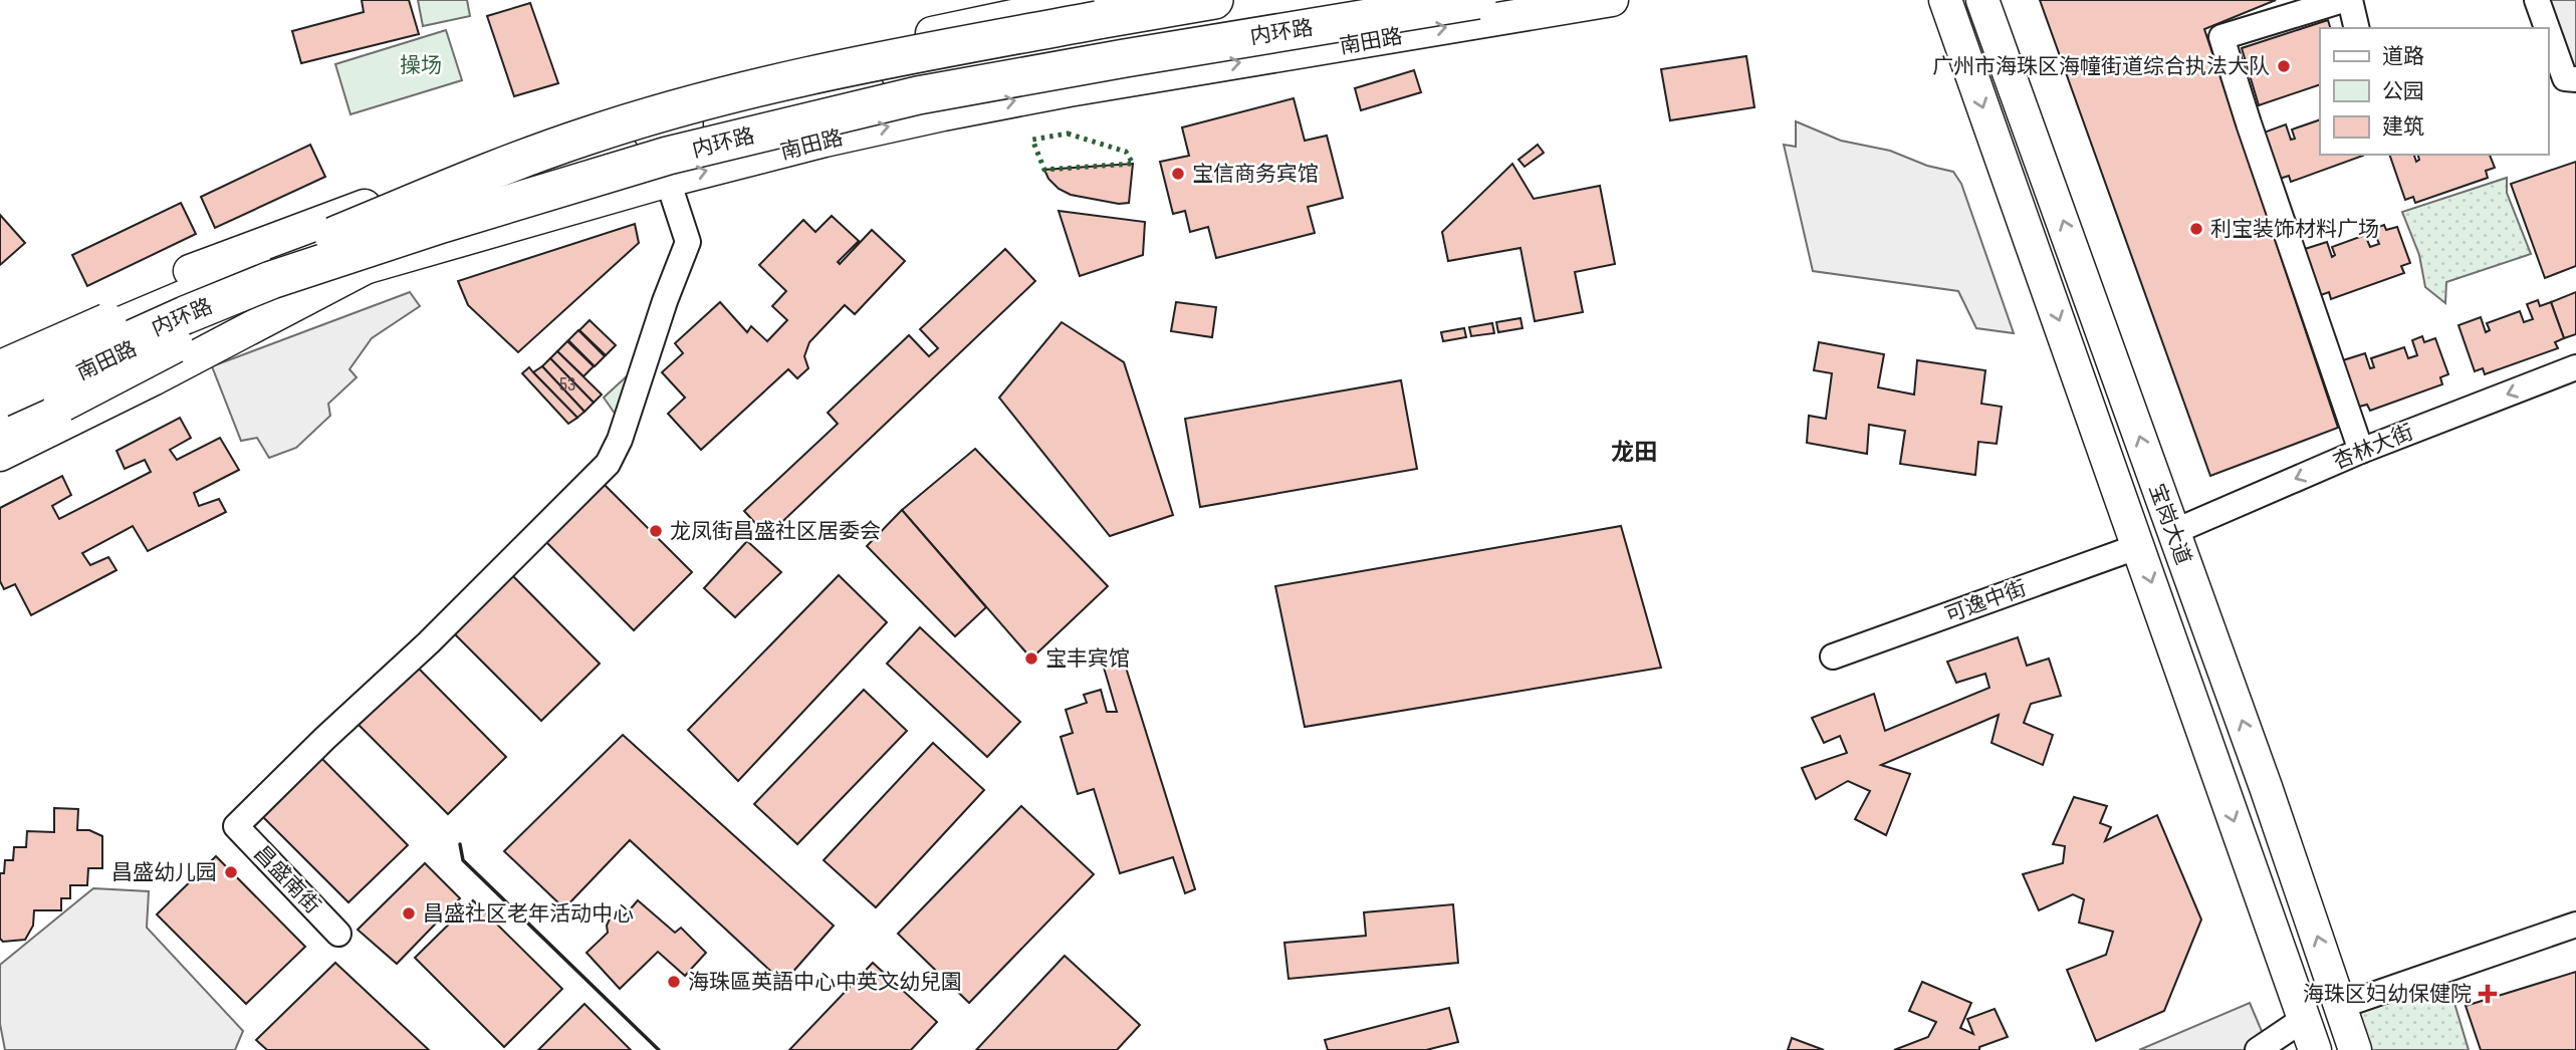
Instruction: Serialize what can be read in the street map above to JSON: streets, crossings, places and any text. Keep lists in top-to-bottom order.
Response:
{
  "streets": {
    "highway": ["内环路"],
    "main road": ["南田路", "宝岗大道"],
    "street": ["杏林大街", "可逸中街", "昌盛南街"]
  },
  "crossings": [
    ["内环路", "南田路"],
    ["南田路", "昌盛南街"],
    ["杏林大街", "宝岗大道"],
    ["宝岗大道", "可逸中街"]
  ],
  "one_way": ["杏林大街"],
  "districts": ["龙田"],
  "parks": ["操场"],
  "places": {
    "other": [
      "广州市海珠区海幢街道综合执法大队",
      "宝信商务宾馆",
      "利宝装饰材料广场",
      "龙凤街昌盛社区居委会",
      "宝丰宾馆",
      "昌盛幼儿园",
      "昌盛社区老年活动中心",
      "海珠區英語中心中英文幼兒園"
    ],
    "health": ["海珠区妇幼保健院"]
  },
  "house_numbers": ["53"],
  "legend": ["道路", "公园", "建筑"]
}
